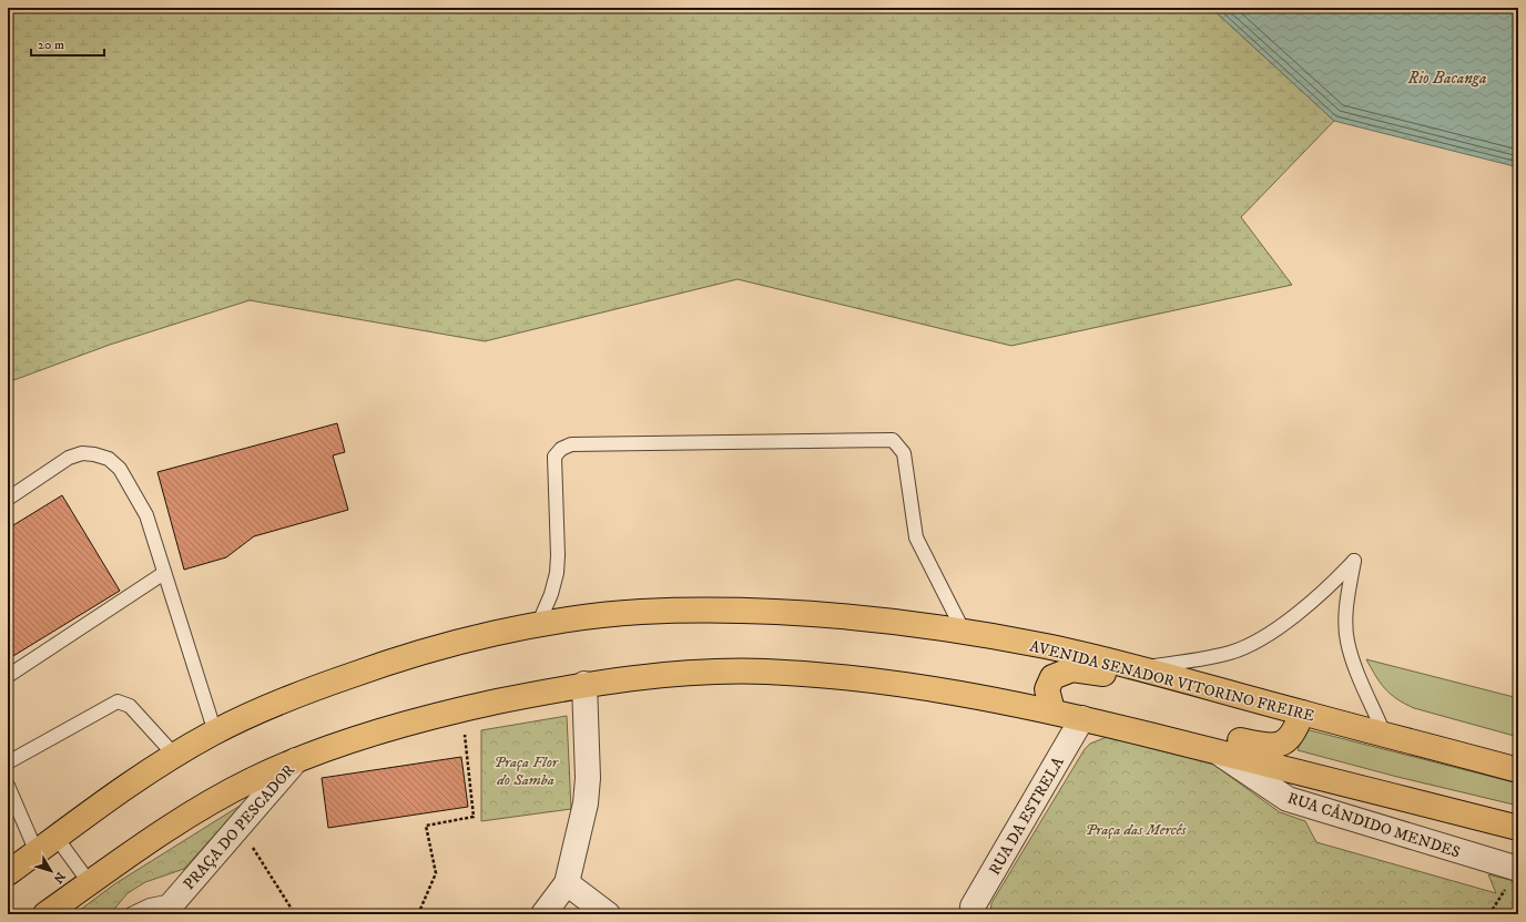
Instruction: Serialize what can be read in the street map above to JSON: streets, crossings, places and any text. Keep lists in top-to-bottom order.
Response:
{
  "streets": {
    "main road": ["AVENIDA SENADOR VITORINO FREIRE"],
    "street": ["RUA DA ESTRELA", "RUA CÂNDIDO MENDES", "PRAÇA DO PESCADOR"]
  },
  "water": ["Rio Bacanga"],
  "parks": ["Praça Flor do Samba", "Praça das Mercês"],
  "scale_bar": "20 m",
  "north": "bottom right"
}
